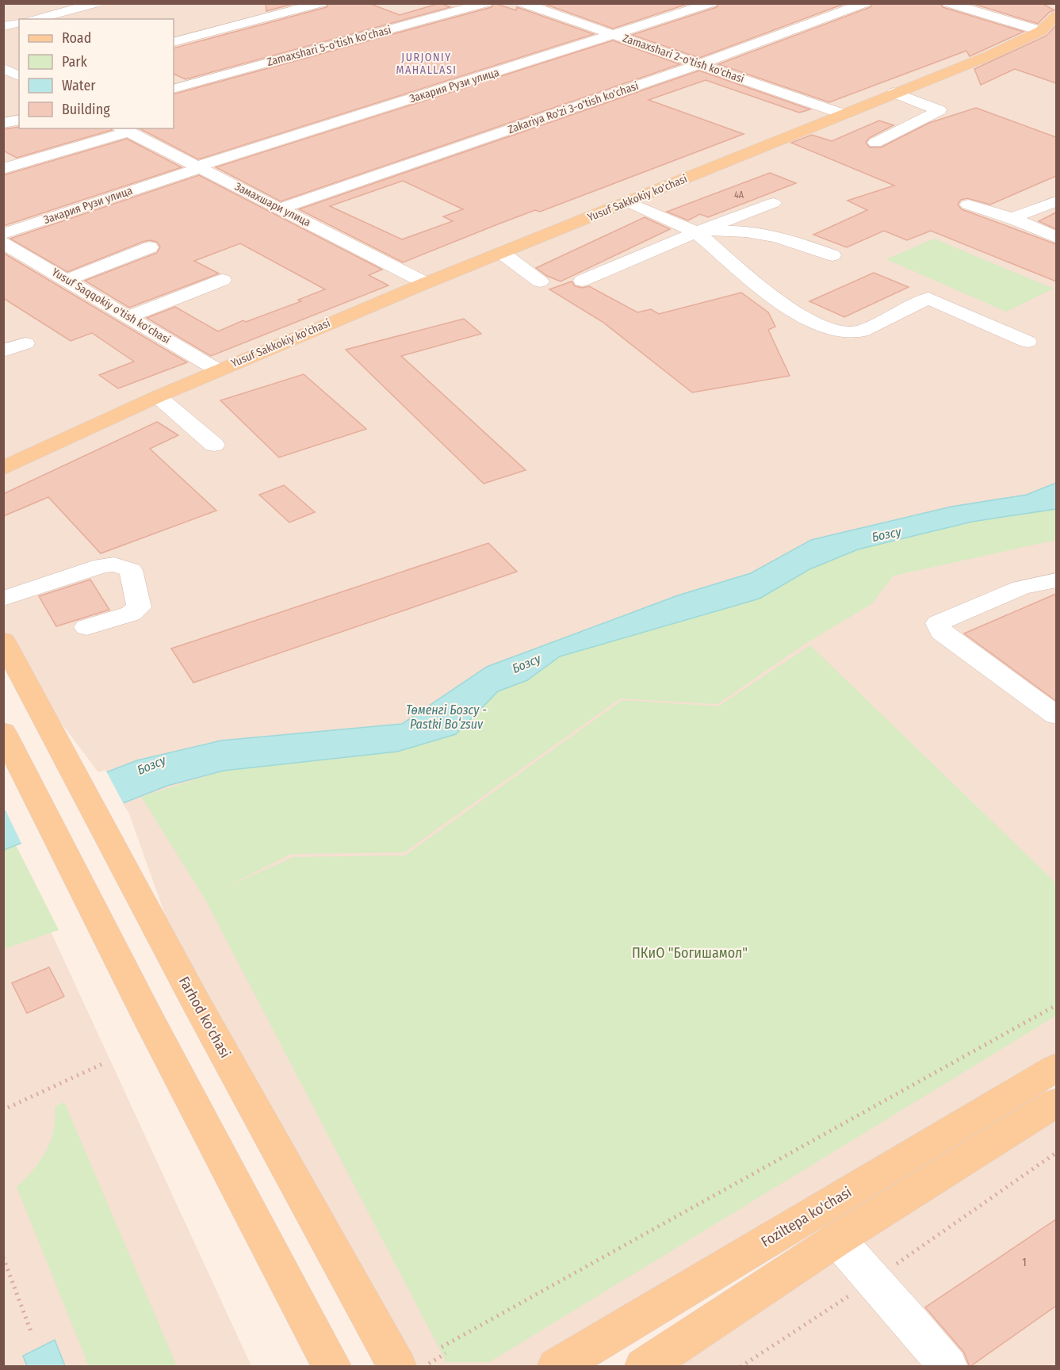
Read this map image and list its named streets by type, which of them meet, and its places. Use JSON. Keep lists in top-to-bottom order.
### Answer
{
  "streets": {
    "main road": ["Yusuf Sakkokiy ko'chasi", "Farhod ko'chasi", "Foziltepa ko'chasi"],
    "street": [
      "Zamaxshari 5-o'tish ko'chasi",
      "Zamaxshari 2-o'tish ko'chasi",
      "Закария Рузи улица",
      "Zakariya Ro'zi 3-o'tish ko'chasi",
      "Замахшари улица",
      "Yusuf Saqqokiy o'tish ko'chasi"
    ]
  },
  "crossings": [
    ["Zamaxshari 2-o'tish ko'chasi", "Закария Рузи улица"],
    ["Zamaxshari 2-o'tish ko'chasi", "Zakariya Ro'zi 3-o'tish ko'chasi"],
    ["Zamaxshari 2-o'tish ko'chasi", "Yusuf Sakkokiy ko'chasi"],
    ["Закария Рузи улица", "Замахшари улица"],
    ["Zakariya Ro'zi 3-o'tish ko'chasi", "Замахшари улица"],
    ["Yusuf Sakkokiy ko'chasi", "Замахшари улица"],
    ["Yusuf Sakkokiy ko'chasi", "Yusuf Saqqokiy o'tish ko'chasi"]
  ],
  "districts": ["JURJONIY MAHALLASI"],
  "water": ["Бозсу", "Төменгі Бозсу - Pastki Boʻzsuv"],
  "parks": ["ПКиО \"Богишамол\""],
  "house_numbers": ["4A", "1"],
  "legend": [
    "Road",
    "Park",
    "Water",
    "Building"
  ]
}
